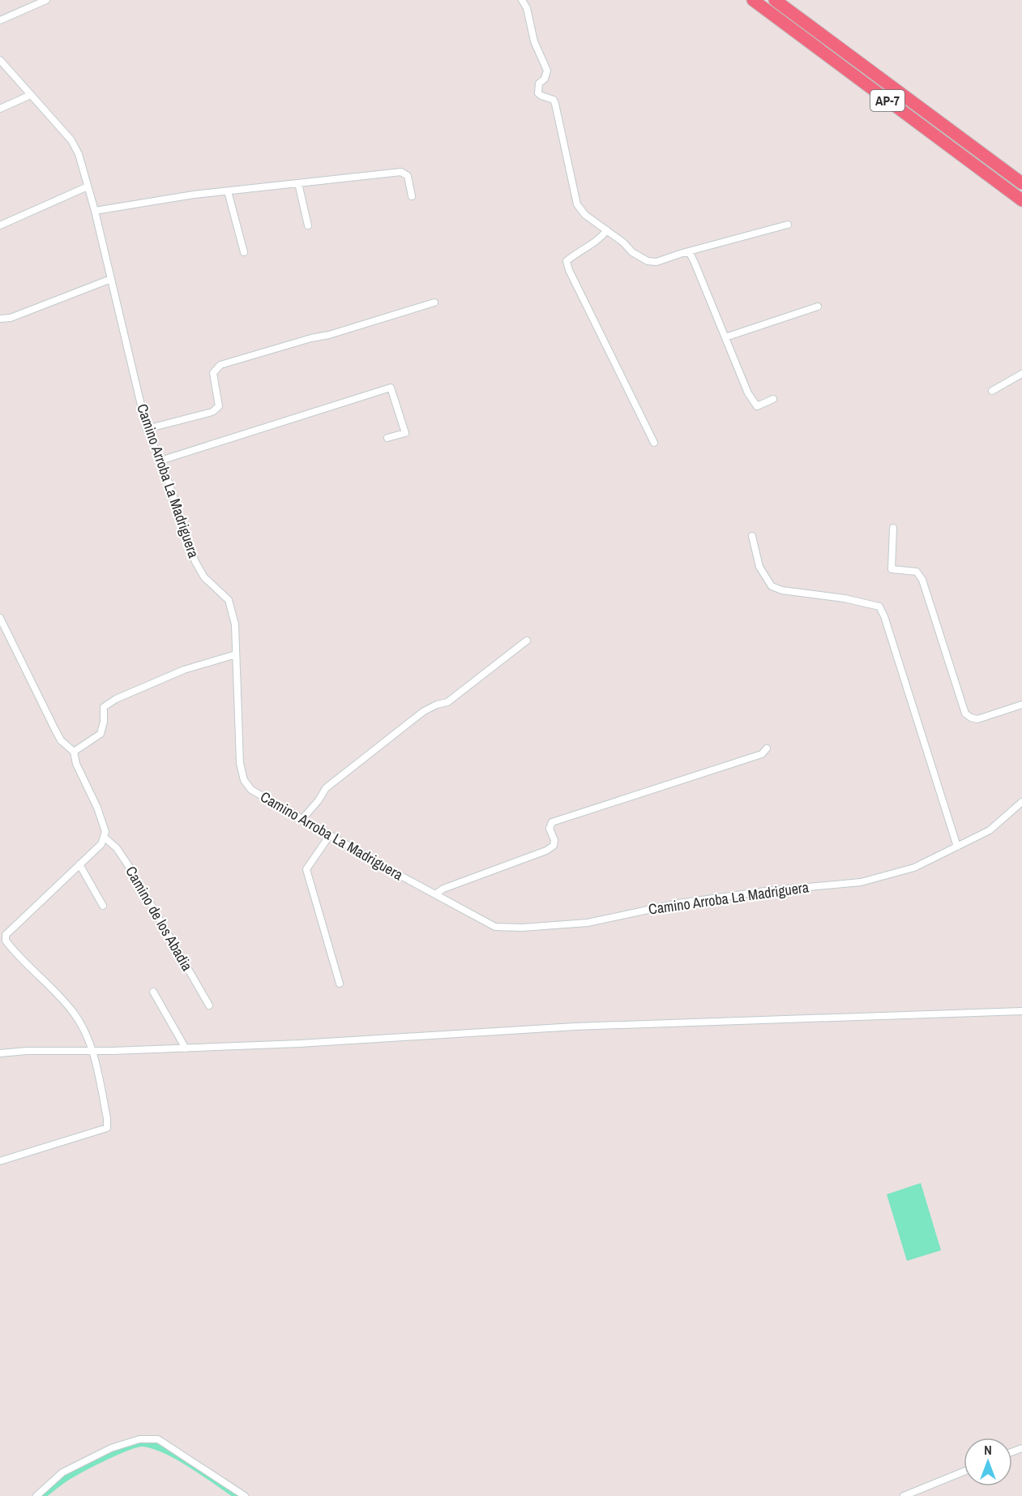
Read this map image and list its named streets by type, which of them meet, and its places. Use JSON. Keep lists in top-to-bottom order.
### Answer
{
  "streets": {
    "highway": ["AP-7"],
    "street": ["Camino Arroba La Madriguera", "Camino de los Abadia"]
  },
  "north": "top"
}
